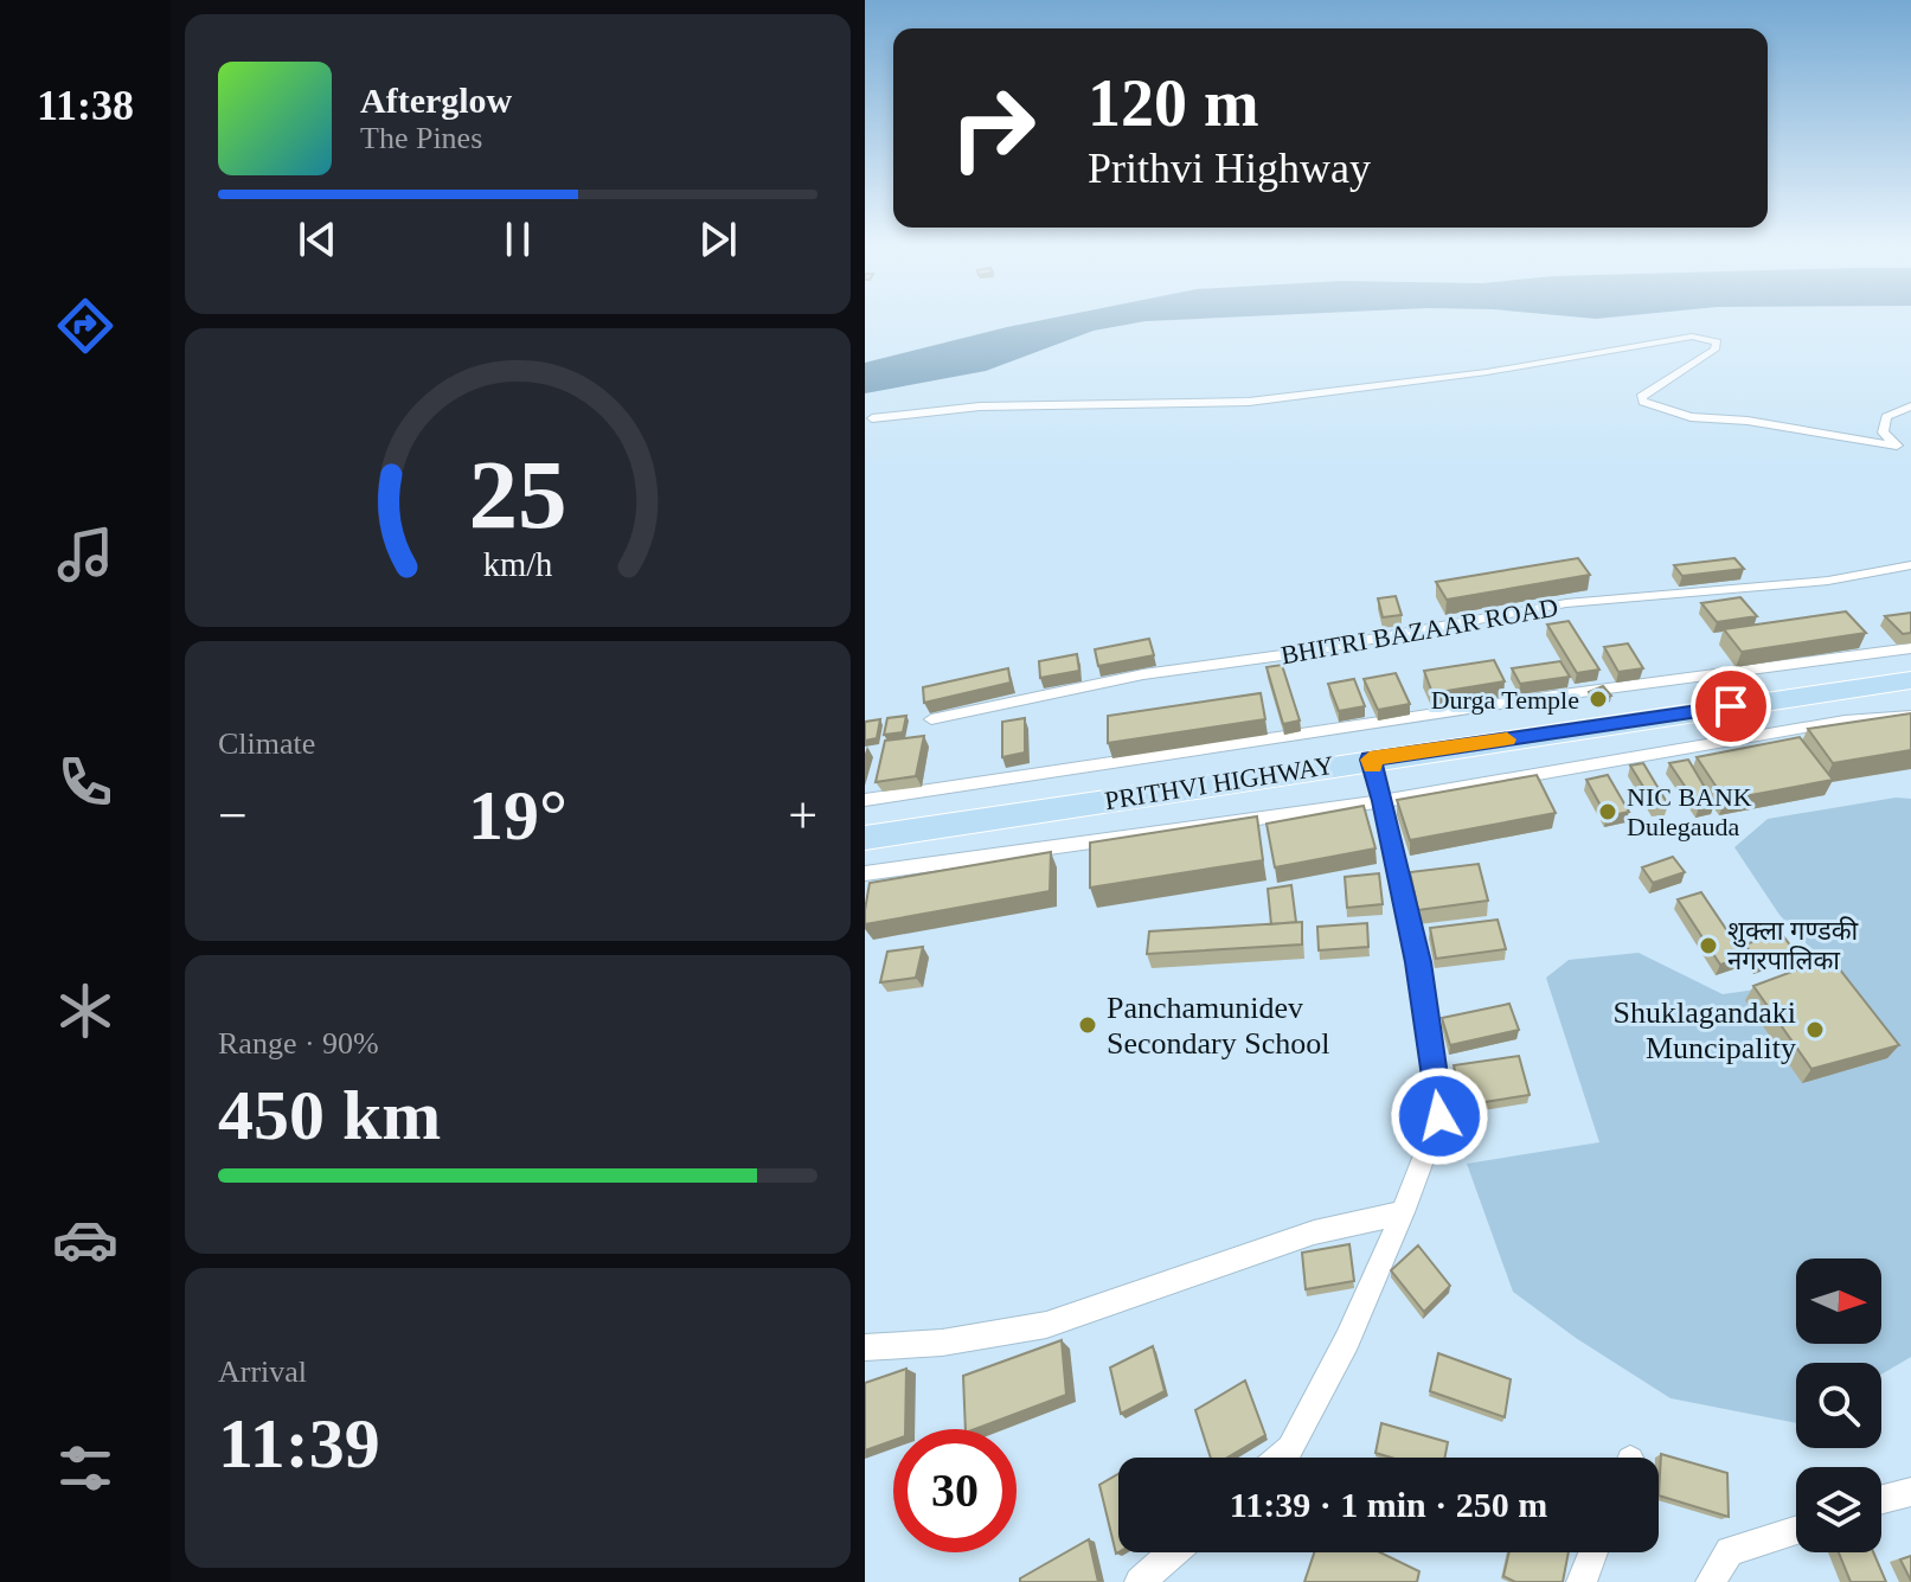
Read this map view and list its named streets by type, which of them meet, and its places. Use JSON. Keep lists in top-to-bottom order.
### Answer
{
  "streets": {
    "highway": ["PRITHVI HIGHWAY"],
    "street": ["BHITRI BAZAAR ROAD"]
  },
  "places": [
    "Durga Temple",
    "NIC BANK Dulegauda",
    "शुक्ला गण्डकी नगरपालिका",
    "Panchamunidev Secondary School",
    "Shuklagandaki Muncipality"
  ],
  "north": "right",
  "page": {
    "tabs": "11:38",
    "turn": ["120 m", "Prithvi Highway"],
    "song": ["Afterglow", "The Pines"],
    "tile": [
      "Climate",
      ["Range · 90%", "450 km"],
      ["Arrival", "11:39"]
    ],
    "heat": ["−", "19°", "+"],
    "limit": "30",
    "trip": "11:39 · 1 min · 250 m",
    "gauge": ["25", "km/h"]
  }
}
